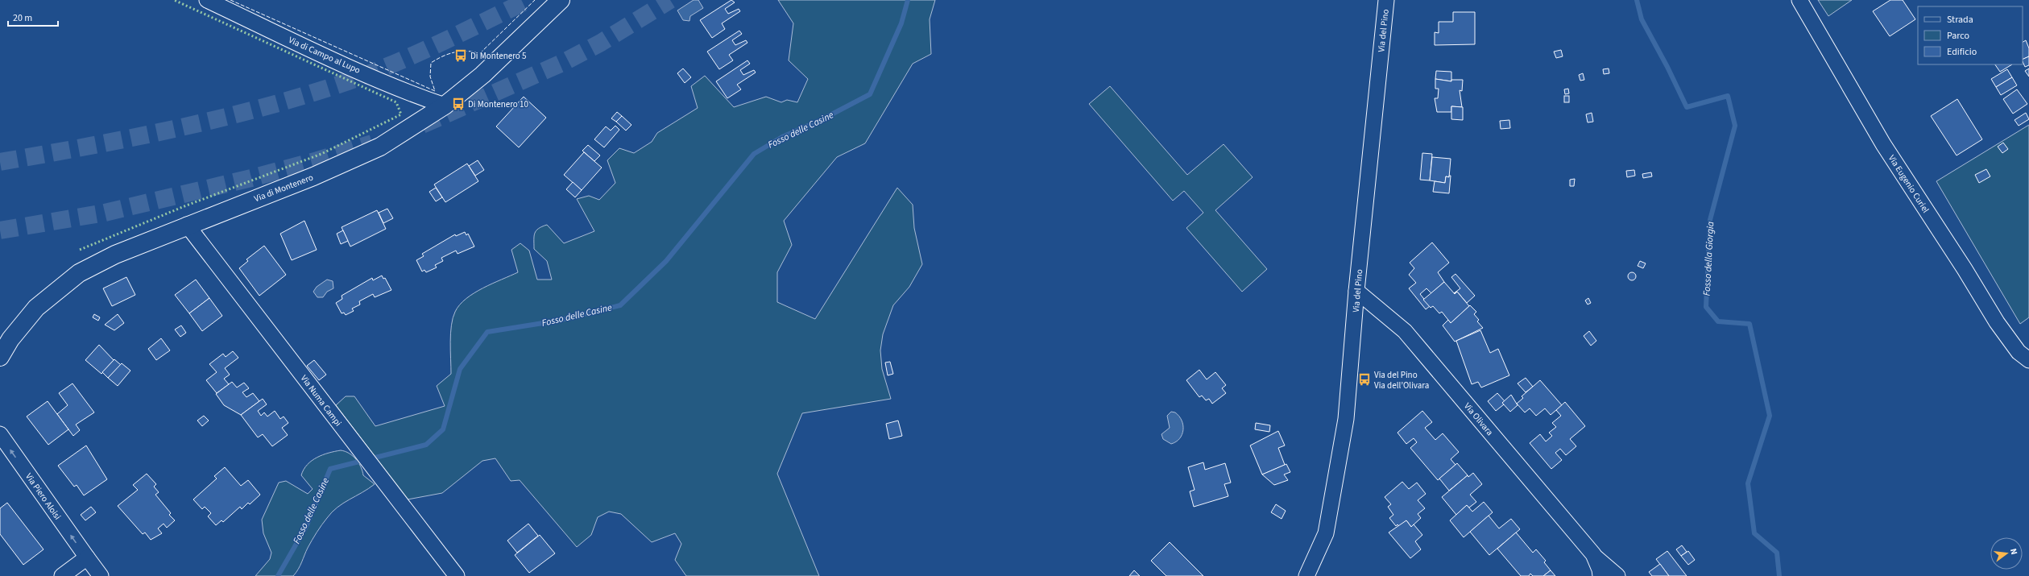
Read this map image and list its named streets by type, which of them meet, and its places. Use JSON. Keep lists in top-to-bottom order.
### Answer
{
  "streets": {
    "street": [
      "Via del Pino",
      "Via di Campo al Lupo",
      "Via Eugenio Curiel",
      "Via di Montenero",
      "Via Numa Campi",
      "Via Olivara",
      "Via Piero Aloisi"
    ]
  },
  "crossings": [
    ["Via del Pino", "Via Olivara"],
    ["Via di Campo al Lupo", "Via di Montenero"],
    ["Via di Montenero", "Via Numa Campi"]
  ],
  "one_way": ["Via Piero Aloisi"],
  "water": ["Fosso delle Casine", "Fosso della Giorgia"],
  "places": {
    "bus stop": ["Di Montenero 5", "Di Montenero 10", "Via del Pino Via dell’Olivara"]
  },
  "legend": ["Strada", "Parco", "Edificio"],
  "scale_bar": "20 m",
  "north": "right"
}
